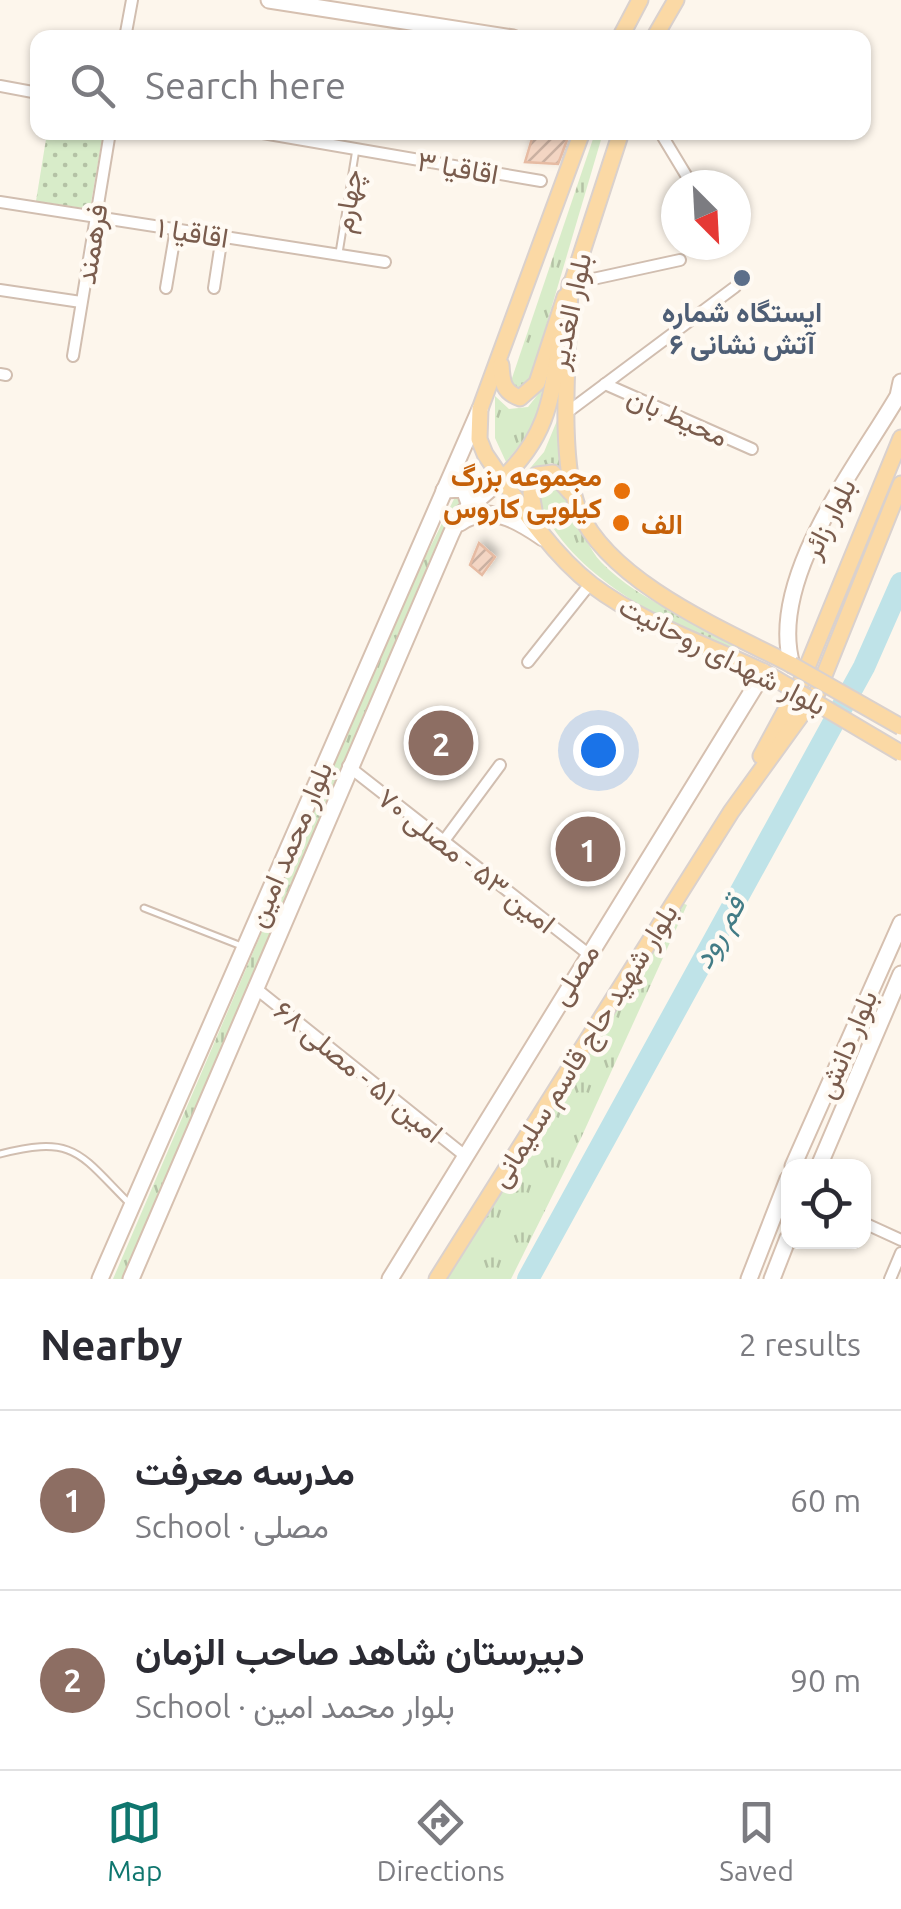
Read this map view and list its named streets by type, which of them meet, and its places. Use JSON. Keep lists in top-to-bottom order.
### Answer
{
  "streets": {
    "main road": [
      "بلوار الغدیر",
      "بلوار زائر",
      "بلوار شهدای روحانیت",
      "بلوار محمد امین",
      "مصلی",
      "بلوار دانش",
      "بلوار شهید حاج قاسم سلیمانی"
    ],
    "street": [
      "اقاقیا ۳",
      "اقاقیا ۱",
      "فرهمند",
      "محیط بان",
      "امین ۵۳ - مصلی ۷۰",
      "امین ۵۱ - مصلی ۶۸"
    ],
    "lane": ["چهارم"]
  },
  "crossings": [
    ["اقاقیا ۳", "چهارم"],
    ["چهارم", "اقاقیا ۱"],
    ["اقاقیا ۱", "فرهمند"],
    ["بلوار الغدیر", "بلوار شهدای روحانیت"],
    ["بلوار الغدیر", "بلوار محمد امین"],
    ["بلوار زائر", "بلوار شهدای روحانیت"],
    ["بلوار شهدای روحانیت", "بلوار محمد امین"],
    ["بلوار شهدای روحانیت", "مصلی"],
    ["بلوار محمد امین", "امین ۵۳ - مصلی ۷۰"],
    ["بلوار محمد امین", "امین ۵۱ - مصلی ۶۸"],
    ["امین ۵۳ - مصلی ۷۰", "مصلی"],
    ["مصلی", "امین ۵۱ - مصلی ۶۸"]
  ],
  "water": ["قم رود"],
  "places": ["ایستگاه شماره ۶ آتش نشانی", "مجموعه بزرگ کیلویی کاروس", "الف"],
  "north": "bottom right",
  "page": {
    "search": "Search here",
    "pins": ["2", "1"],
    "heading": ["Nearby", "2 results"],
    "list": [
      {
        "mark": "1",
        "name": "مدرسه معرفت",
        "note": "School · مصلی",
        "value": "60 m"
      },
      {
        "mark": "2",
        "name": "دبیرستان شاهد صاحب الزمان",
        "note": "School · بلوار محمد امین",
        "value": "90 m"
      }
    ],
    "nav": ["Map", "Directions", "Saved"]
  }
}
